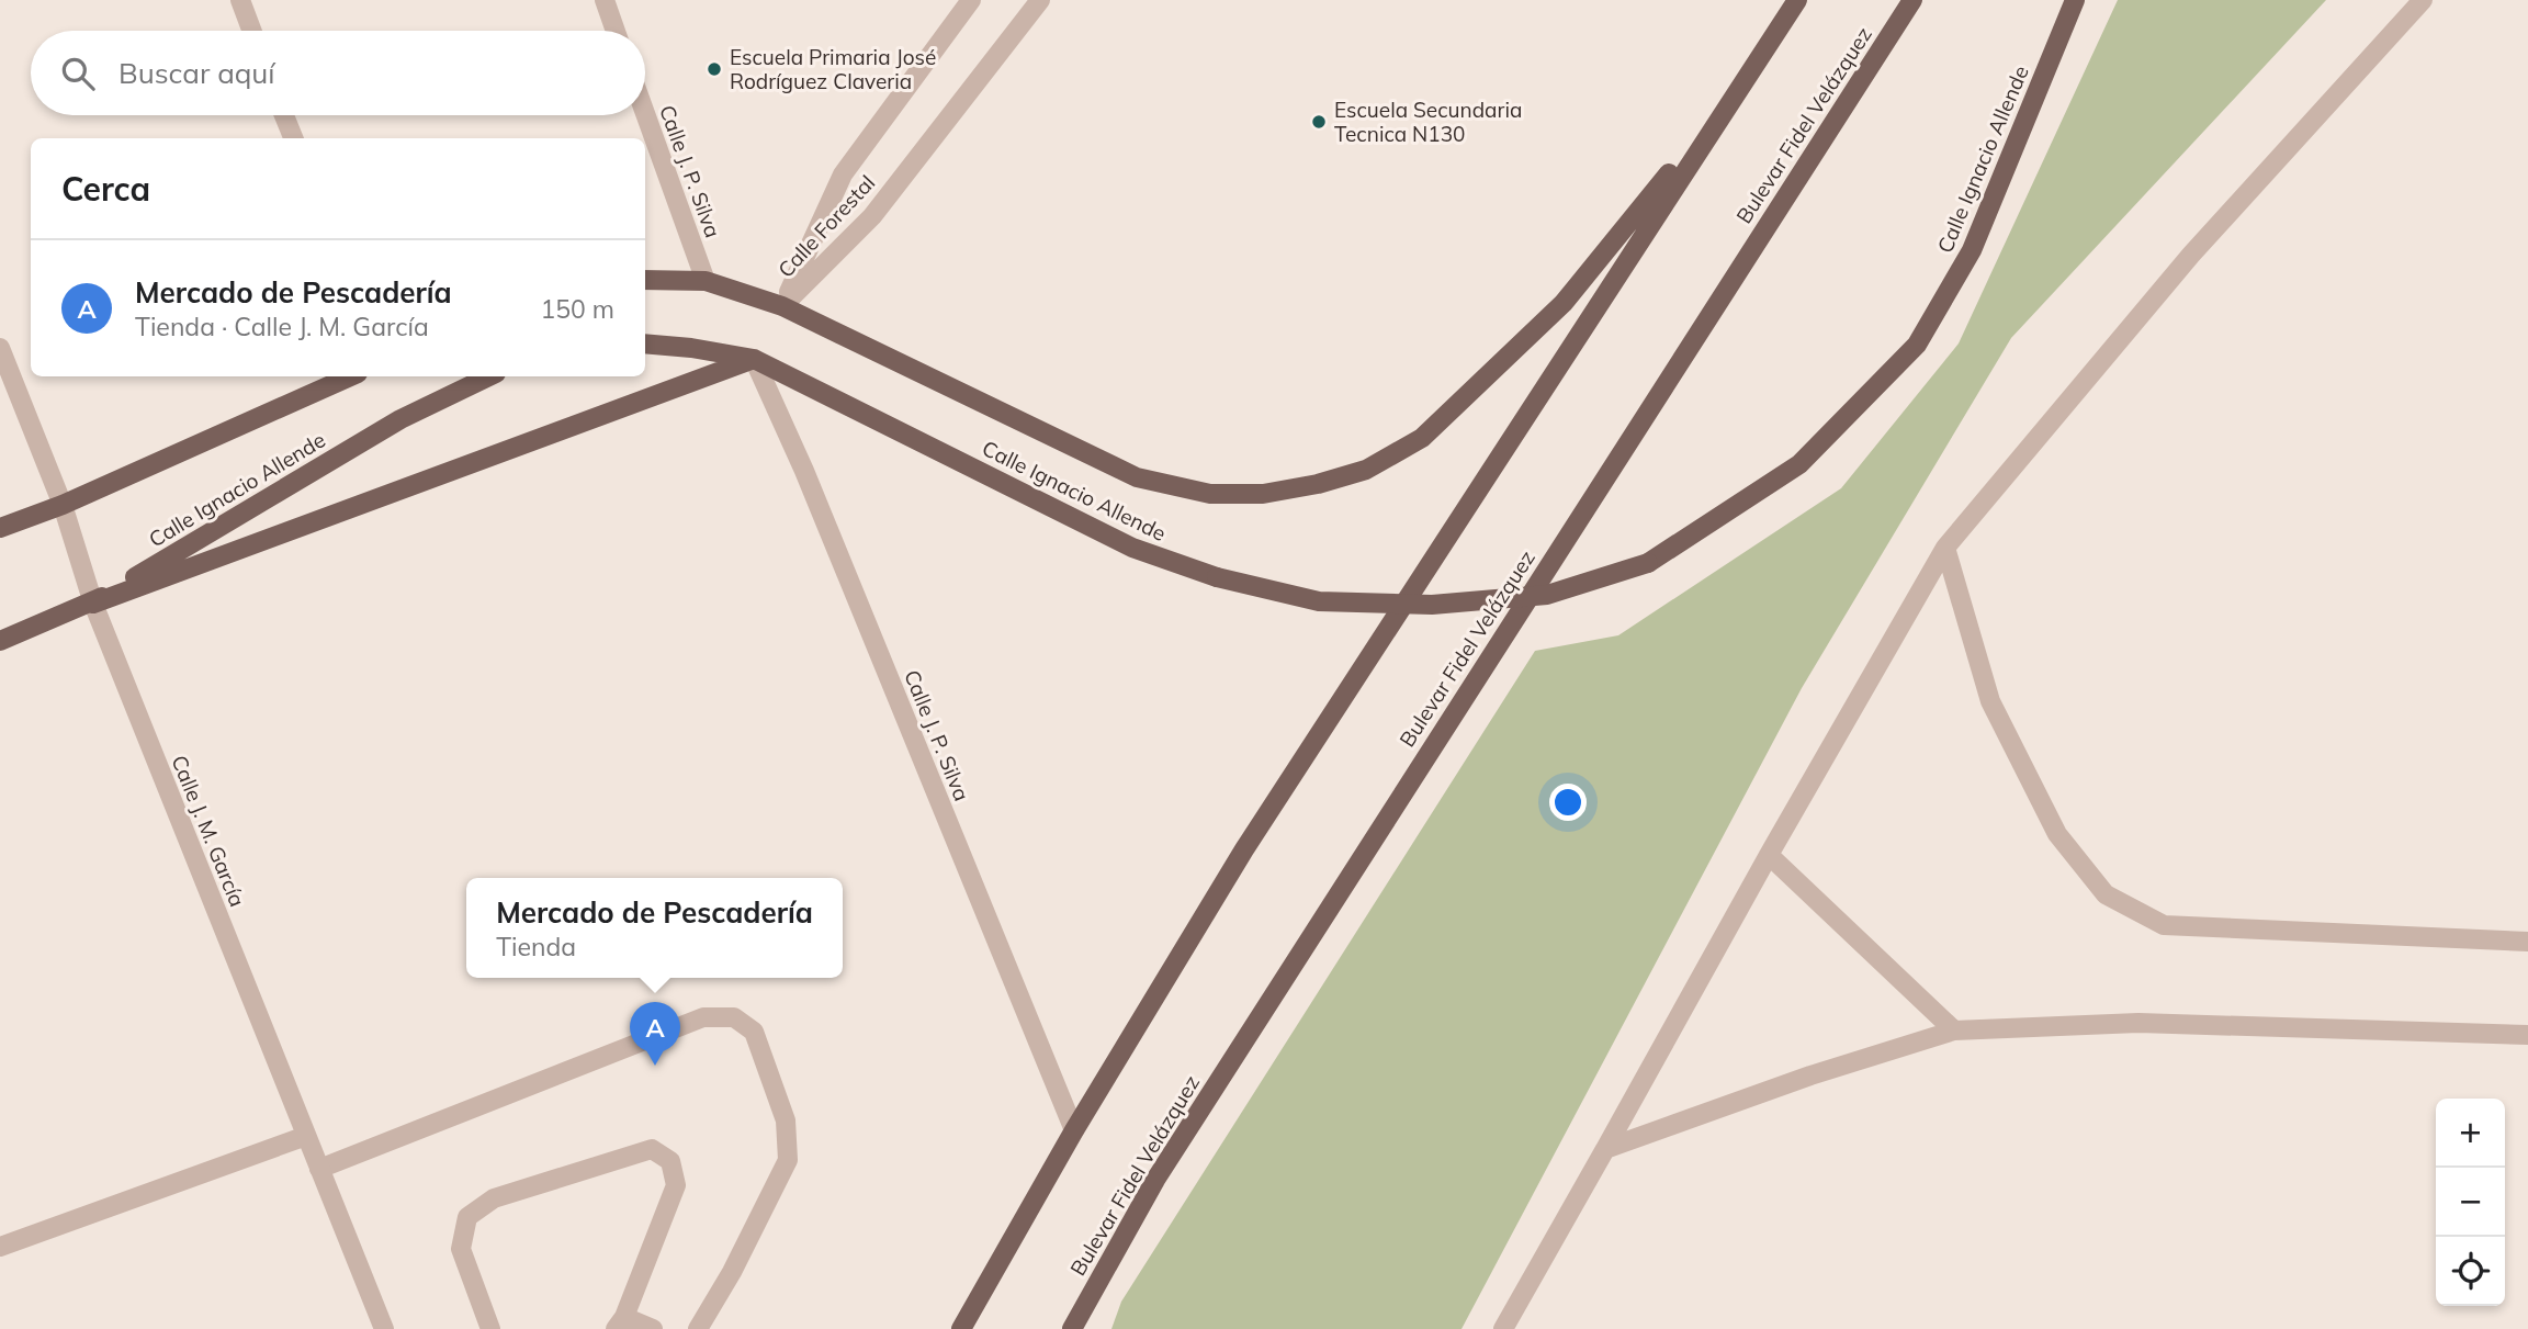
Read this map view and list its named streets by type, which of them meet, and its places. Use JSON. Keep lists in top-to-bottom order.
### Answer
{
  "streets": {
    "main road": ["Bulevar Fidel Velázquez", "Calle Ignacio Allende"],
    "street": ["Calle J. P. Silva", "Calle Forestal", "Calle J. M. García"]
  },
  "crossings": [
    ["Calle Ignacio Allende", "Calle J. P. Silva"],
    ["Calle Ignacio Allende", "Calle Forestal"],
    ["Calle Ignacio Allende", "Calle J. M. García"]
  ],
  "places": ["Escuela Primaria José Rodríguez Claveria", "Escuela Secundaria Tecnica N130"],
  "page": {
    "search": "Buscar aquí",
    "heading": "Cerca",
    "list": [
      {
        "mark": "A",
        "name": "Mercado de Pescadería",
        "note": "Tienda · Calle J. M. García",
        "value": "150 m"
      }
    ],
    "popup": ["Mercado de Pescadería", "Tienda"],
    "pins": "A",
    "map_buttons": ["+", "−"]
  }
}
